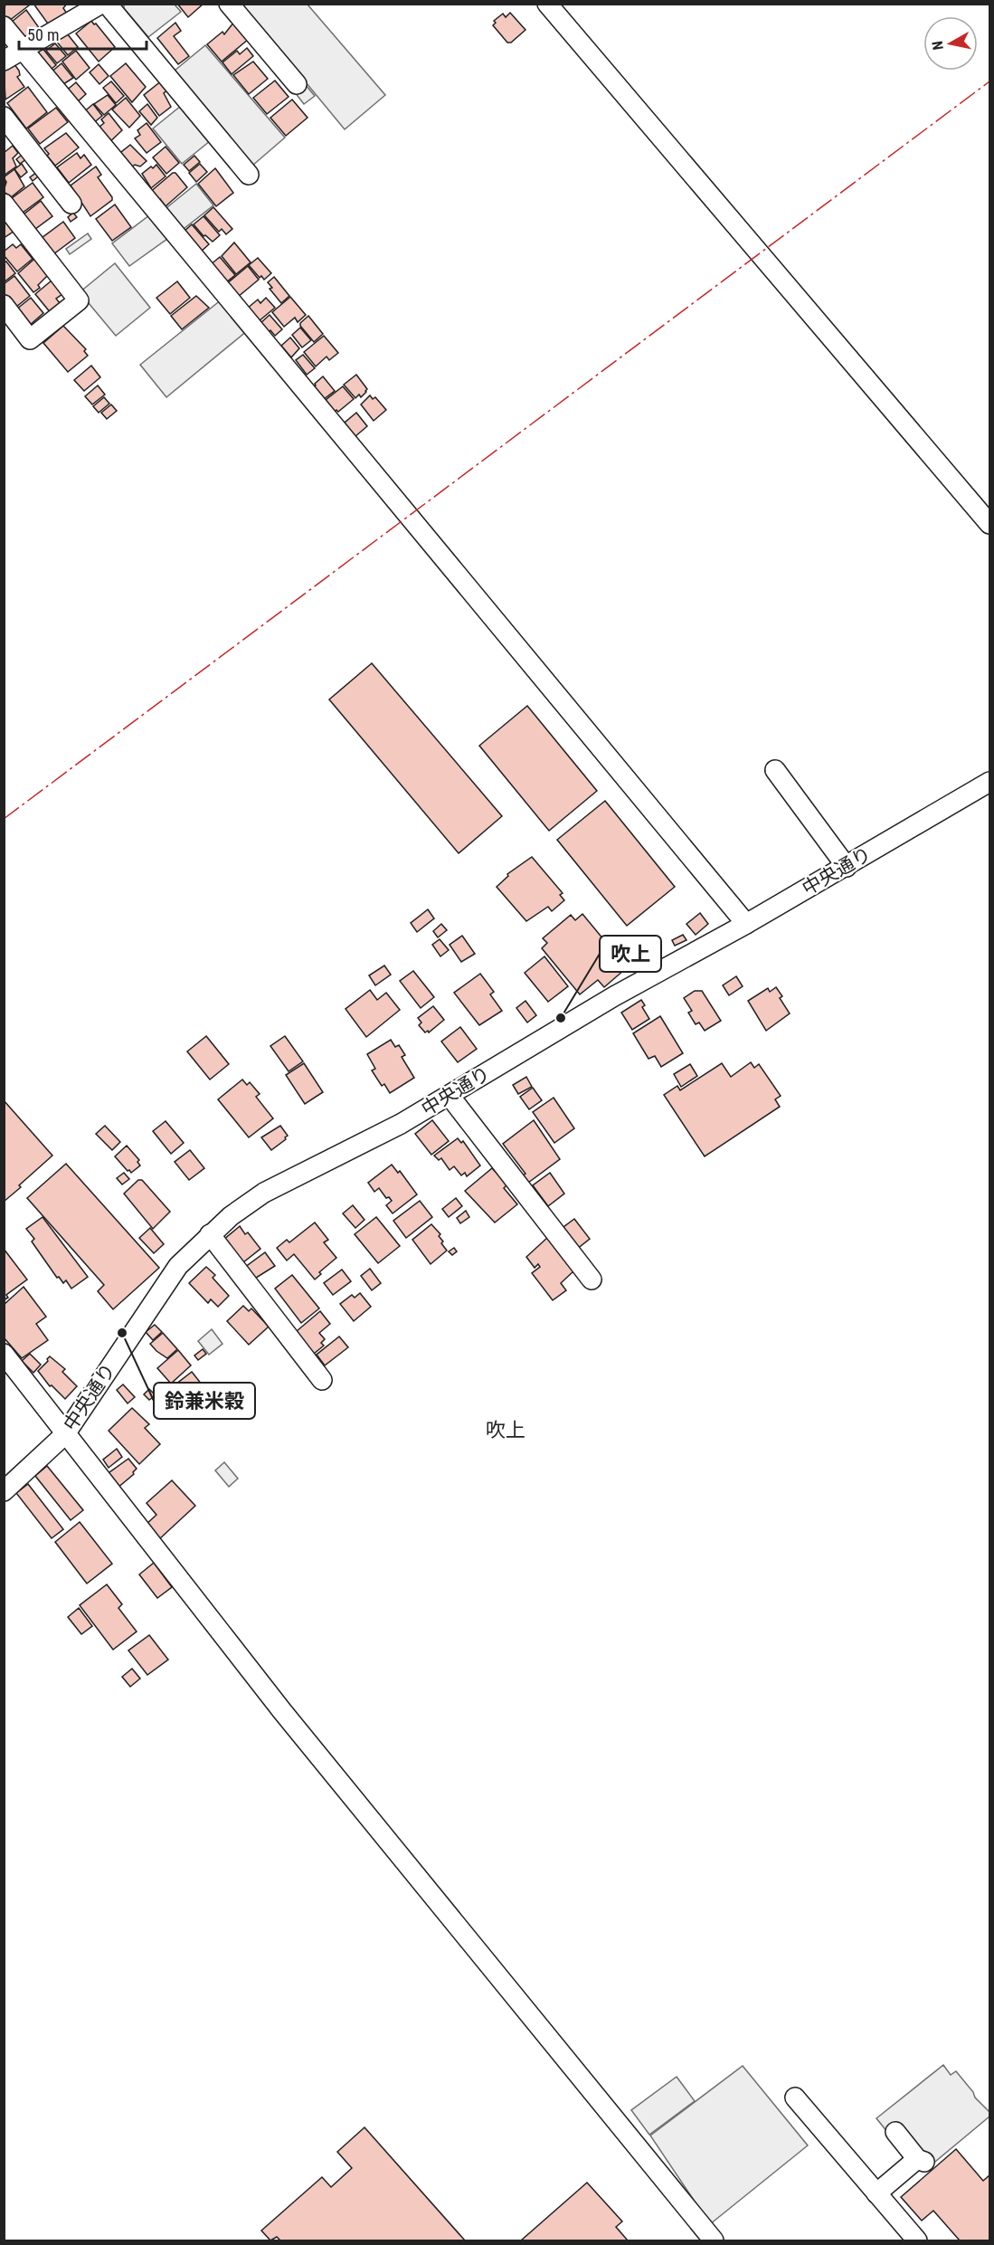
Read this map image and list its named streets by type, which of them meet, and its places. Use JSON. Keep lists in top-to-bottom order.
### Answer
{
  "streets": {
    "street": ["中央通り"]
  },
  "districts": ["吹上"],
  "places": ["吹上", "鈴兼米穀"],
  "scale_bar": "50 m",
  "north": "left"
}
